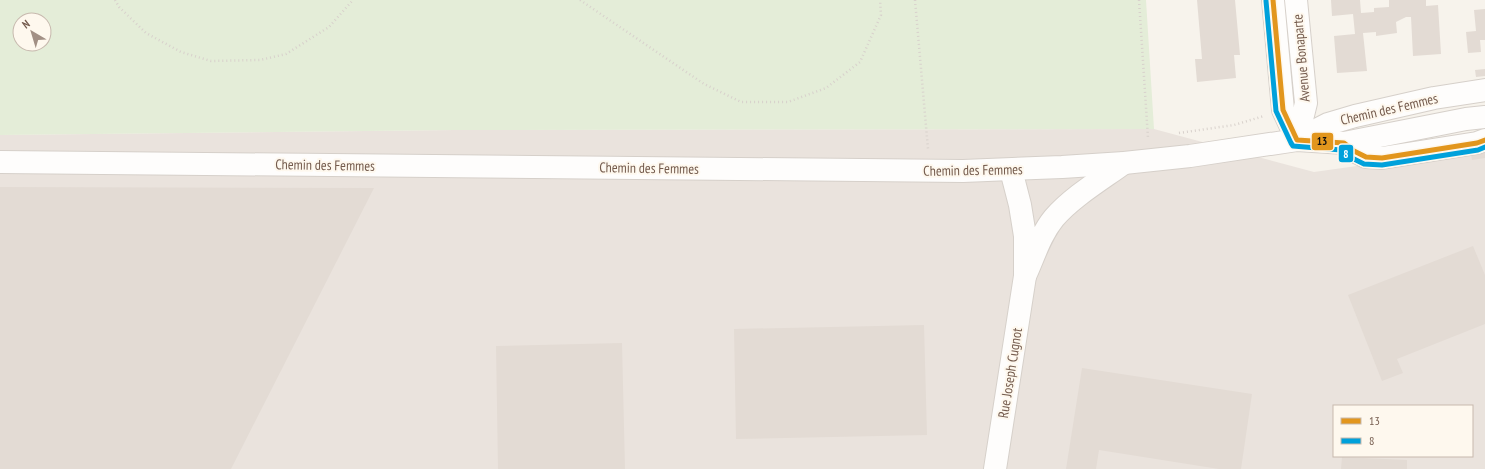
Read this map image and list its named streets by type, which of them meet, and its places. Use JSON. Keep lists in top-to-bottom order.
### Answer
{
  "streets": {
    "street": ["Avenue Bonaparte", "Chemin des Femmes", "Rue Joseph Cugnot"]
  },
  "crossings": [
    ["Avenue Bonaparte", "Chemin des Femmes"],
    ["Chemin des Femmes", "Rue Joseph Cugnot"]
  ],
  "lines": ["transit line 13", "transit line 8"],
  "legend": ["13", "8"],
  "north": "top left"
}
